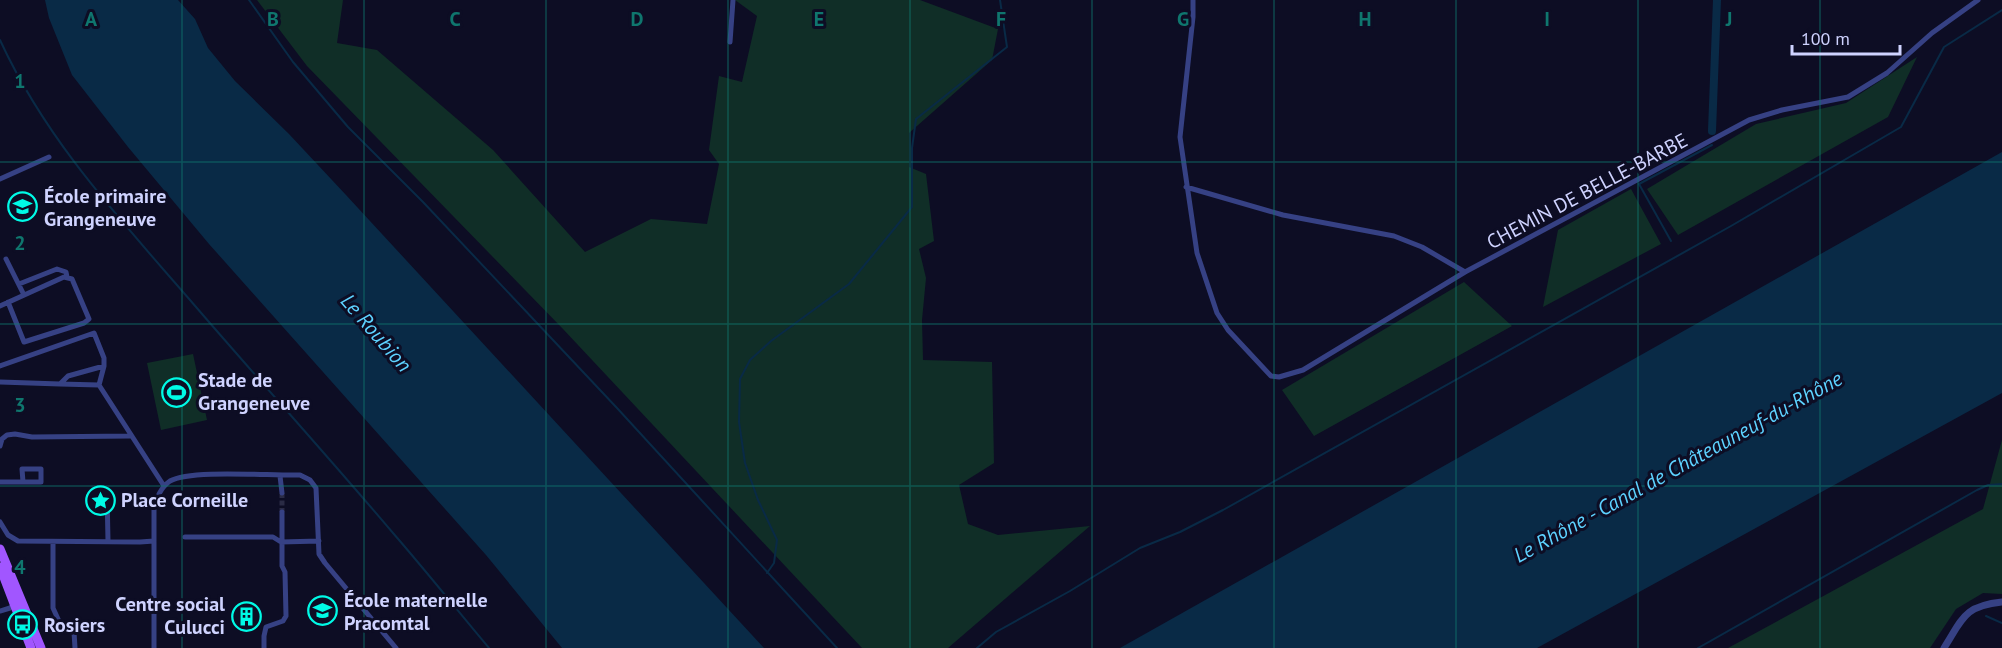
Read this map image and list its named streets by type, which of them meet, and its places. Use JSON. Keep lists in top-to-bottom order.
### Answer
{
  "streets": {
    "street": ["CHEMIN DE BELLE-BARBE"]
  },
  "water": ["Le Roubion", "Le Rhône - Canal de Châteauneuf-du-Rhône"],
  "places": {
    "school or university": ["École primaire Grangeneuve", "École maternelle Pracomtal"],
    "sports": ["Stade de Grangeneuve"],
    "place": ["Place Corneille"],
    "building": ["Centre social Culucci"],
    "bus stop": ["Rosiers"]
  },
  "scale_bar": "100 m",
  "grid": {
    "columns": [
      "A",
      "B",
      "C",
      "D",
      "E",
      "F",
      "G",
      "H",
      "I",
      "J"
    ],
    "rows": [
      "1",
      "2",
      "3",
      "4"
    ]
  }
}
